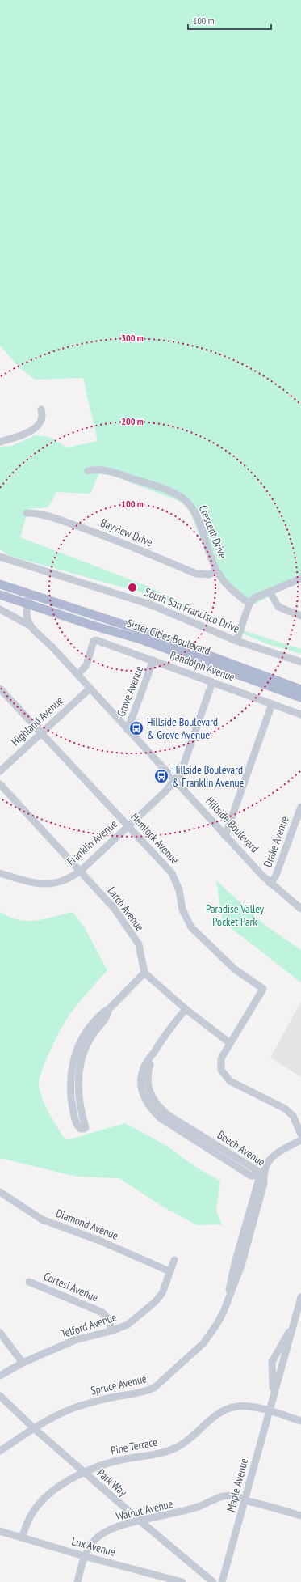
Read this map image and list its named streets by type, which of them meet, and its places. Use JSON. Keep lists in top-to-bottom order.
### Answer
{
  "streets": {
    "main road": ["Sister Cities Boulevard"],
    "street": [
      "Crescent Drive",
      "Bayview Drive",
      "South San Francisco Drive",
      "Randolph Avenue",
      "Grove Avenue",
      "Highland Avenue",
      "Hillside Boulevard",
      "Hemlock Avenue",
      "Drake Avenue",
      "Franklin Avenue",
      "Larch Avenue",
      "Beech Avenue",
      "Diamond Avenue",
      "Cortesi Avenue",
      "Telford Avenue",
      "Spruce Avenue",
      "Pine Terrace",
      "Park Way",
      "Maple Avenue",
      "Walnut Avenue",
      "Lux Avenue"
    ]
  },
  "crossings": [
    ["Crescent Drive", "Bayview Drive"],
    ["Sister Cities Boulevard", "Hillside Boulevard"],
    ["Randolph Avenue", "Grove Avenue"],
    ["Randolph Avenue", "Hillside Boulevard"],
    ["Randolph Avenue", "Franklin Avenue"],
    ["Grove Avenue", "Hillside Boulevard"],
    ["Highland Avenue", "Hillside Boulevard"],
    ["Highland Avenue", "Hemlock Avenue"],
    ["Hillside Boulevard", "Drake Avenue"],
    ["Hillside Boulevard", "Franklin Avenue"],
    ["Hemlock Avenue", "Franklin Avenue"],
    ["Franklin Avenue", "Larch Avenue"],
    ["Beech Avenue", "Spruce Avenue"],
    ["Diamond Avenue", "Telford Avenue"],
    ["Cortesi Avenue", "Telford Avenue"],
    ["Spruce Avenue", "Park Way"],
    ["Pine Terrace", "Park Way"],
    ["Pine Terrace", "Maple Avenue"],
    ["Pine Terrace", "Lux Avenue"],
    ["Park Way", "Walnut Avenue"],
    ["Maple Avenue", "Walnut Avenue"],
    ["Walnut Avenue", "Lux Avenue"]
  ],
  "parks": ["Paradise Valley Pocket Park"],
  "places": {
    "bus stop": ["Hillside Boulevard & Grove Avenue", "Hillside Boulevard & Franklin Avenue"]
  },
  "scale_bar": "100 m",
  "rings": ["300 m", "200 m", "100 m"]
}
